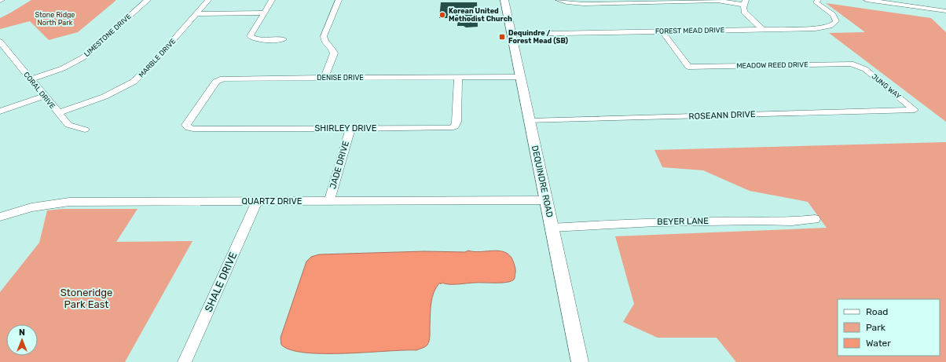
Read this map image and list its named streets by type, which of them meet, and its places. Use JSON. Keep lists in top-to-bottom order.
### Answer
{
  "streets": {
    "main road": ["DEQUINDRE ROAD"],
    "street": [
      "FOREST MEAD DRIVE",
      "LIMESTONE DRIVE",
      "MARBLE DRIVE",
      "MEADOW REED DRIVE",
      "DENISE DRIVE",
      "JUNG WAY",
      "CORAL DRIVE",
      "ROSEANN DRIVE",
      "SHIRLEY DRIVE",
      "JADE DRIVE",
      "QUARTZ DRIVE",
      "BEYER LANE",
      "SHALE DRIVE"
    ]
  },
  "crossings": [
    ["FOREST MEAD DRIVE", "MEADOW REED DRIVE"],
    ["FOREST MEAD DRIVE", "DEQUINDRE ROAD"],
    ["LIMESTONE DRIVE", "CORAL DRIVE"],
    ["MARBLE DRIVE", "CORAL DRIVE"],
    ["MEADOW REED DRIVE", "JUNG WAY"],
    ["DENISE DRIVE", "SHIRLEY DRIVE"],
    ["DENISE DRIVE", "DEQUINDRE ROAD"],
    ["JUNG WAY", "ROSEANN DRIVE"],
    ["ROSEANN DRIVE", "DEQUINDRE ROAD"],
    ["SHIRLEY DRIVE", "JADE DRIVE"],
    ["JADE DRIVE", "QUARTZ DRIVE"],
    ["DEQUINDRE ROAD", "QUARTZ DRIVE"],
    ["DEQUINDRE ROAD", "BEYER LANE"],
    ["QUARTZ DRIVE", "SHALE DRIVE"]
  ],
  "parks": ["Stone Ridge North Park", "Stoneridge Park East"],
  "places": {
    "other": ["Korean United Methodist Church"],
    "transit": ["Dequindre / Forest Mead (SB)"]
  },
  "legend": ["Road", "Park", "Water"],
  "north": "top"
}
